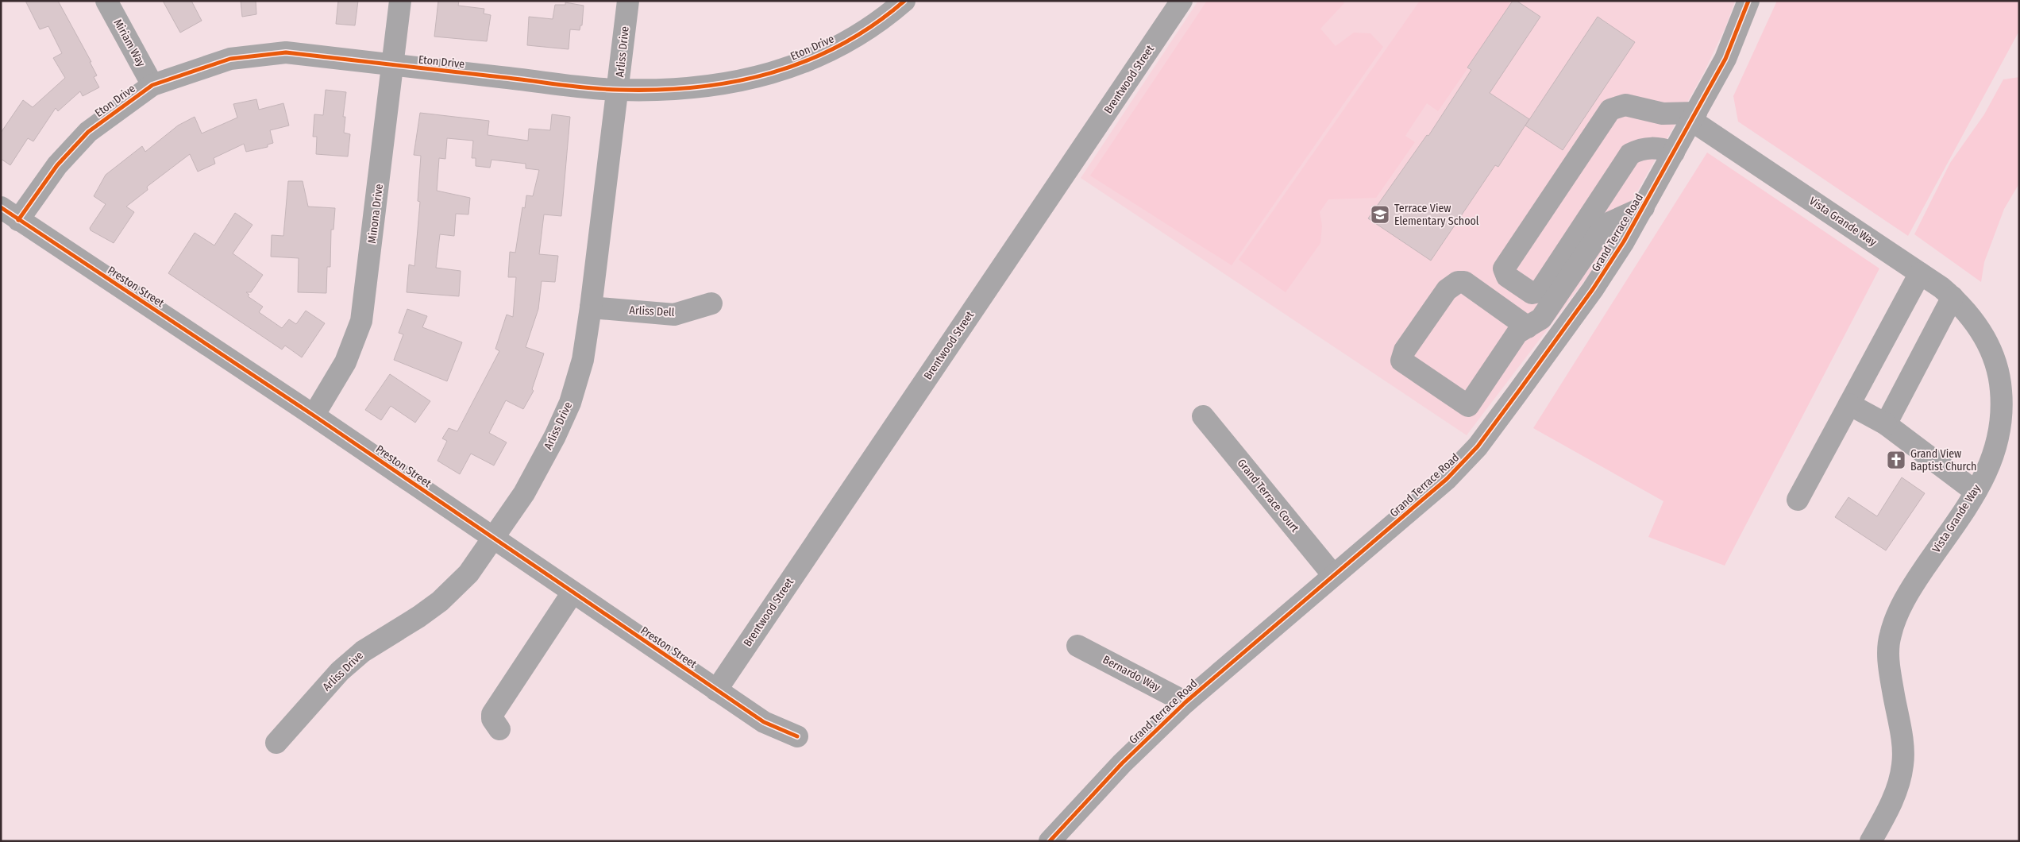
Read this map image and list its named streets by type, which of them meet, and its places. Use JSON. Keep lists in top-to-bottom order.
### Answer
{
  "streets": {
    "street": [
      "Miriam Way",
      "Eton Drive",
      "Arliss Drive",
      "Brentwood Street",
      "Minona Drive",
      "Vista Grande Way",
      "Grand Terrace Road",
      "Preston Street",
      "Arliss Dell",
      "Grand Terrace Court",
      "Bernardo Way"
    ]
  },
  "crossings": [
    ["Miriam Way", "Eton Drive"],
    ["Eton Drive", "Arliss Drive"],
    ["Eton Drive", "Minona Drive"],
    ["Eton Drive", "Preston Street"],
    ["Arliss Drive", "Preston Street"],
    ["Arliss Drive", "Arliss Dell"],
    ["Brentwood Street", "Preston Street"],
    ["Minona Drive", "Preston Street"],
    ["Vista Grande Way", "Grand Terrace Road"],
    ["Grand Terrace Road", "Grand Terrace Court"],
    ["Grand Terrace Road", "Bernardo Way"]
  ],
  "places": {
    "school or university": ["Terrace View Elementary School"],
    "church": ["Grand View Baptist Church"]
  }
}
